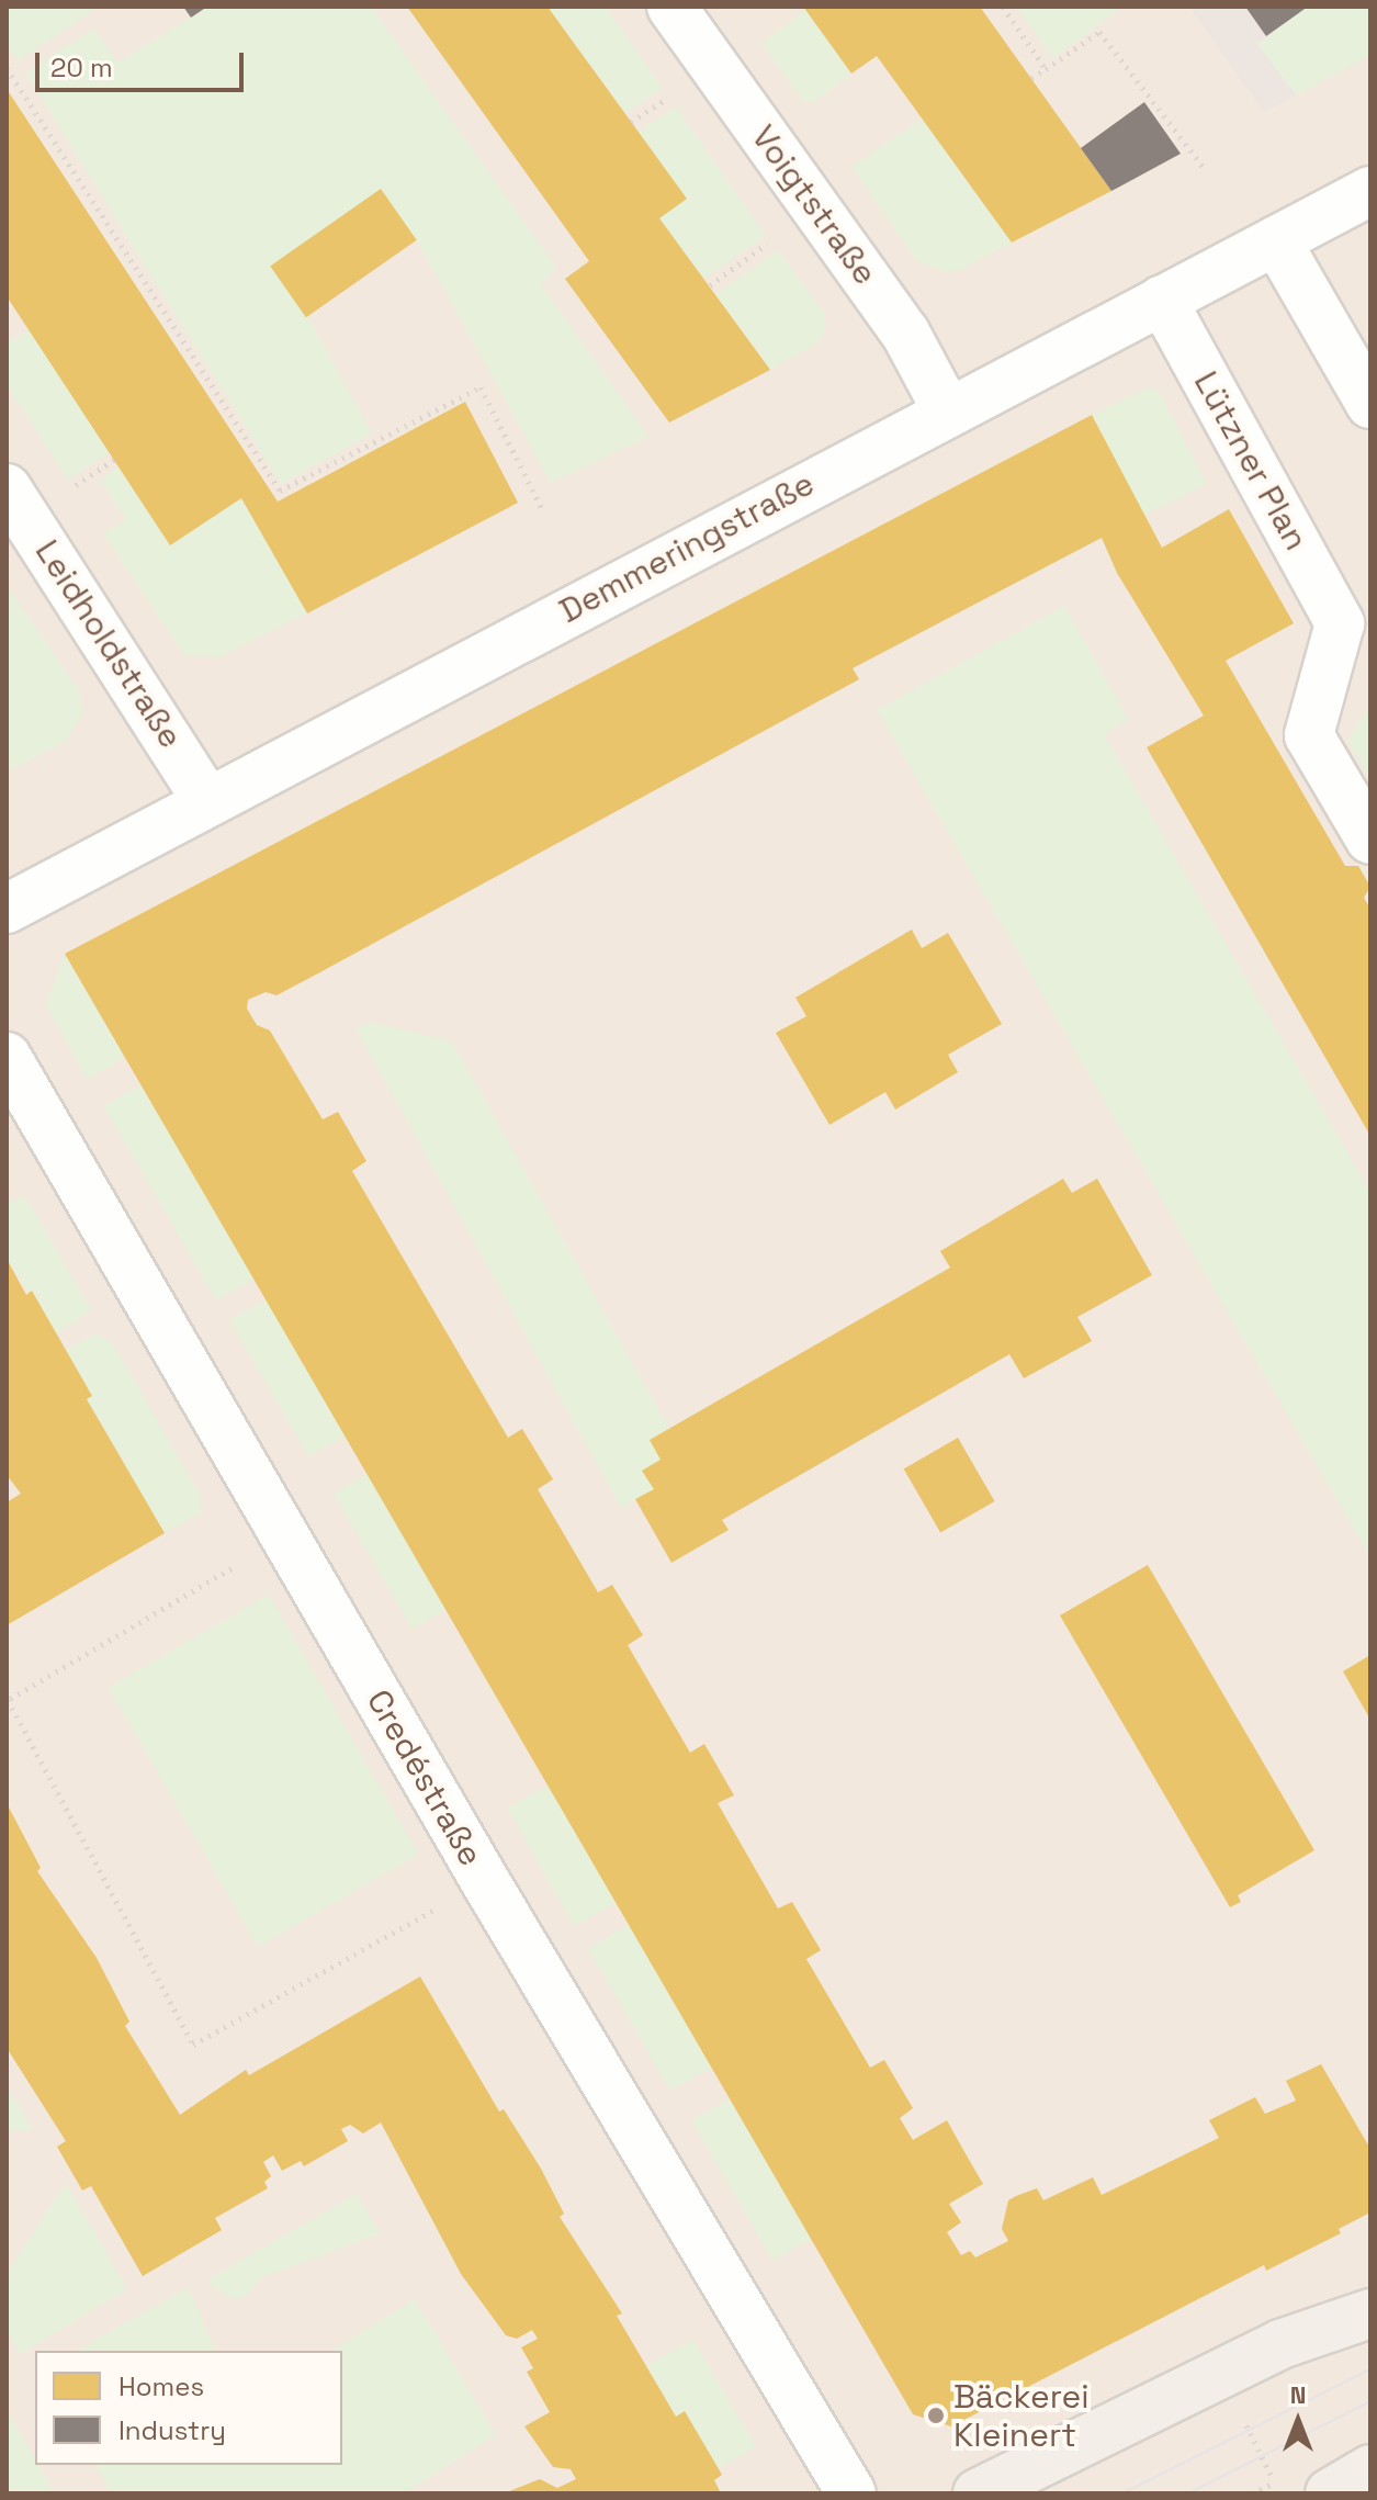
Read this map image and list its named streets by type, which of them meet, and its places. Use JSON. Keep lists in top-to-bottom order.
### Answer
{
  "streets": {
    "street": [
      "Voigtstraße",
      "Lützner Plan",
      "Demmeringstraße",
      "Leidholdstraße",
      "Credéstraße"
    ]
  },
  "crossings": [
    ["Voigtstraße", "Demmeringstraße"],
    ["Lützner Plan", "Demmeringstraße"],
    ["Demmeringstraße", "Leidholdstraße"]
  ],
  "places": ["Bäckerei Kleinert"],
  "legend": ["Homes", "Industry"],
  "scale_bar": "20 m",
  "north": "top"
}
